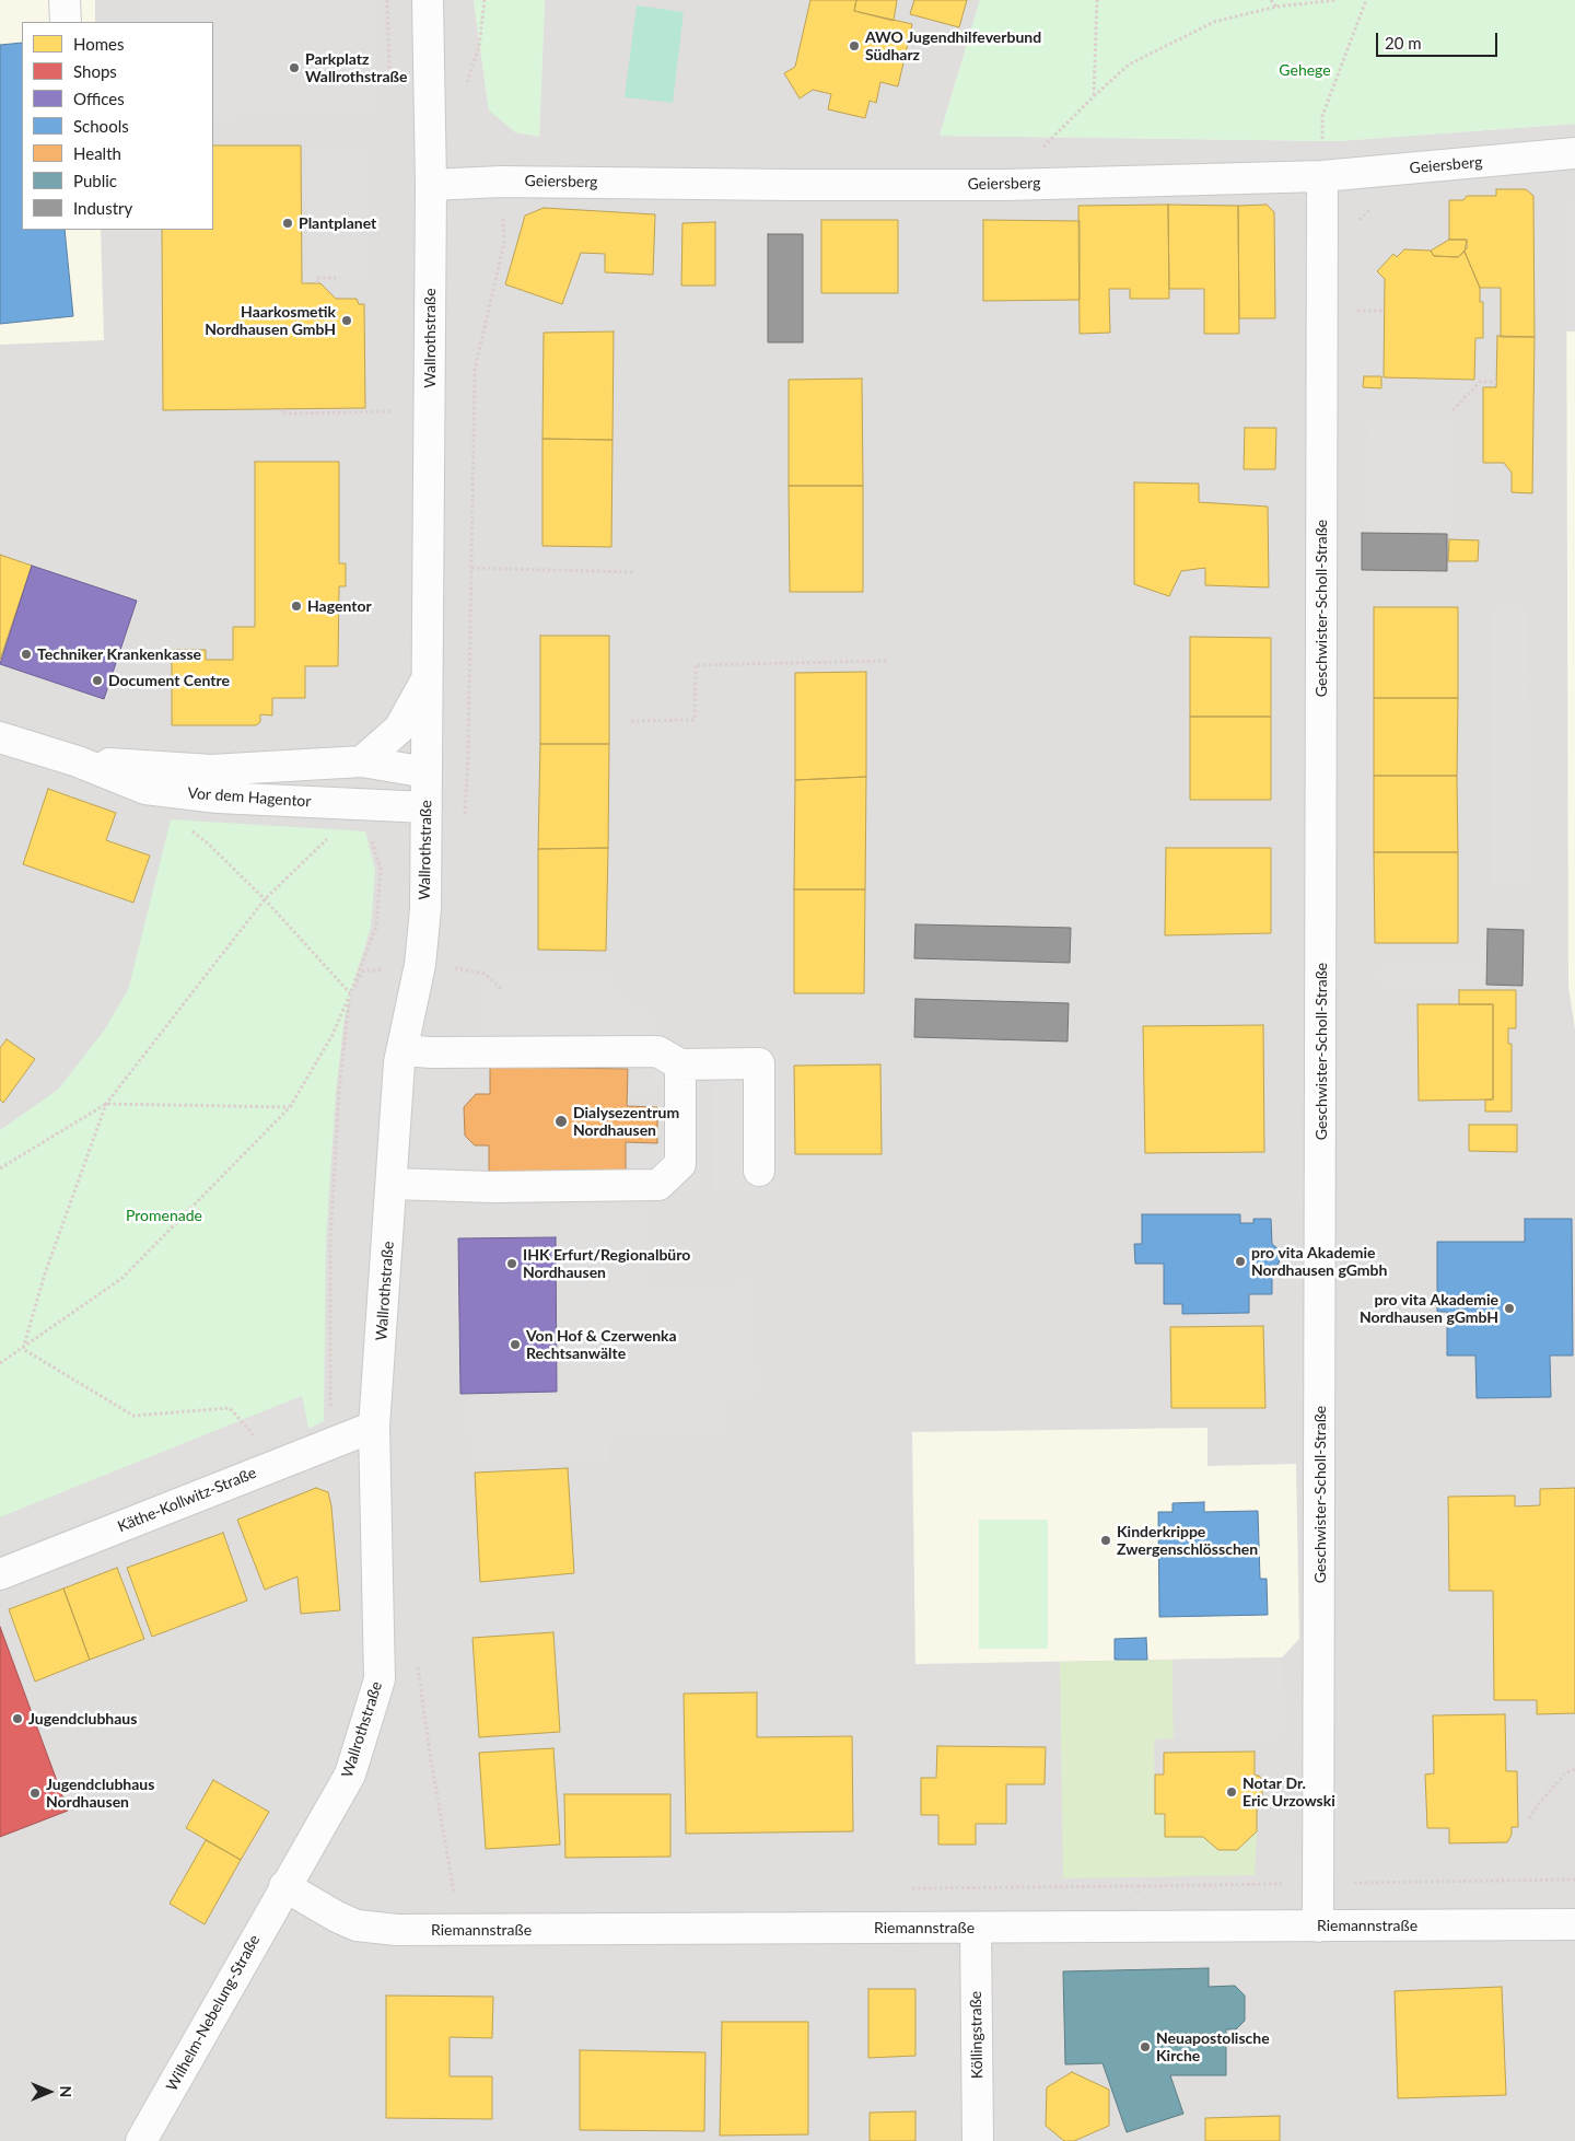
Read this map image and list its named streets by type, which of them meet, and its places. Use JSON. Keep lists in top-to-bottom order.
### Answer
{
  "streets": {
    "street": [
      "Geiersberg",
      "Wallrothstraße",
      "Geschwister-Scholl-Straße",
      "Vor dem Hagentor",
      "Käthe-Kollwitz-Straße",
      "Riemannstraße",
      "Wilhelm-Nebelung-Straße",
      "Köllingstraße"
    ]
  },
  "crossings": [
    ["Geiersberg", "Wallrothstraße"],
    ["Geiersberg", "Geschwister-Scholl-Straße"],
    ["Wallrothstraße", "Vor dem Hagentor"],
    ["Wallrothstraße", "Käthe-Kollwitz-Straße"],
    ["Wallrothstraße", "Riemannstraße"],
    ["Wallrothstraße", "Wilhelm-Nebelung-Straße"],
    ["Geschwister-Scholl-Straße", "Riemannstraße"],
    ["Riemannstraße", "Wilhelm-Nebelung-Straße"],
    ["Riemannstraße", "Köllingstraße"]
  ],
  "parks": ["Gehege", "Promenade"],
  "places": [
    "AWO Jugendhilfeverbund Südharz",
    "Parkplatz Wallrothstraße",
    "Plantplanet",
    "Haarkosmetik Nordhausen GmbH",
    "Hagentor",
    "Techniker Krankenkasse",
    "Document Centre",
    "Dialysezentrum Nordhausen",
    "pro vita Akademie Nordhausen gGmbh",
    "IHK Erfurt/Regionalbüro Nordhausen",
    "pro vita Akademie Nordhausen gGmbH",
    "Von Hof & Czerwenka Rechtsanwälte",
    "Kinderkrippe Zwergenschlösschen",
    "Jugendclubhaus",
    "Notar Dr. Eric Urzowski",
    "Jugendclubhaus Nordhausen",
    "Neuapostolische Kirche"
  ],
  "legend": [
    "Homes",
    "Shops",
    "Offices",
    "Schools",
    "Health",
    "Public",
    "Industry"
  ],
  "scale_bar": "20 m",
  "north": "right"
}
